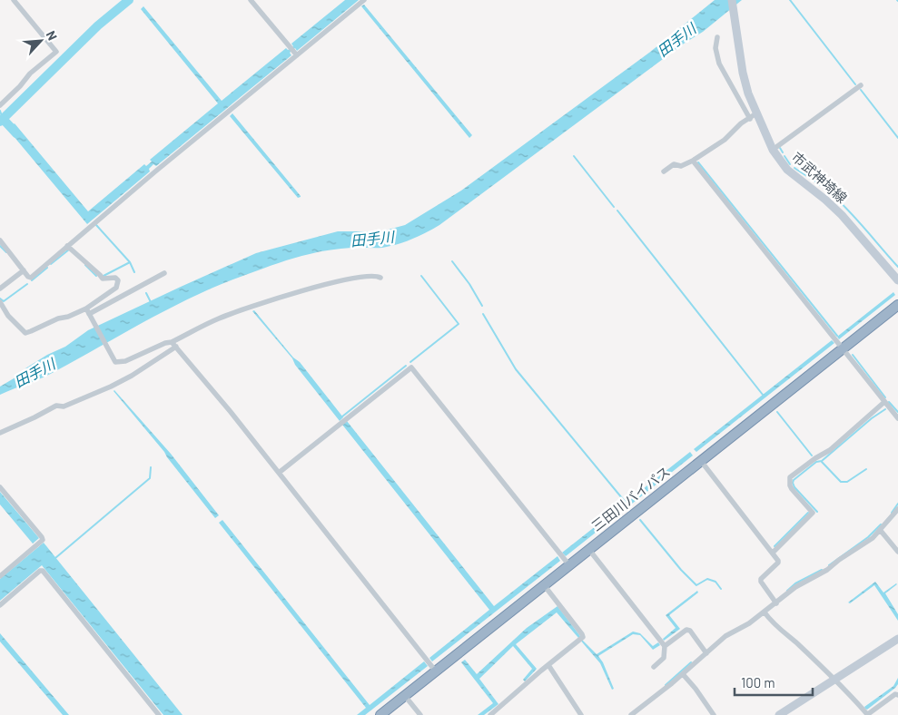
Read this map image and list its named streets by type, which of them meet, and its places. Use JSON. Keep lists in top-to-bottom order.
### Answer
{
  "streets": {
    "highway": ["三田川バイパス"],
    "main road": ["市武神埼線"]
  },
  "water": ["田手川"],
  "scale_bar": "100 m",
  "north": "top right"
}
